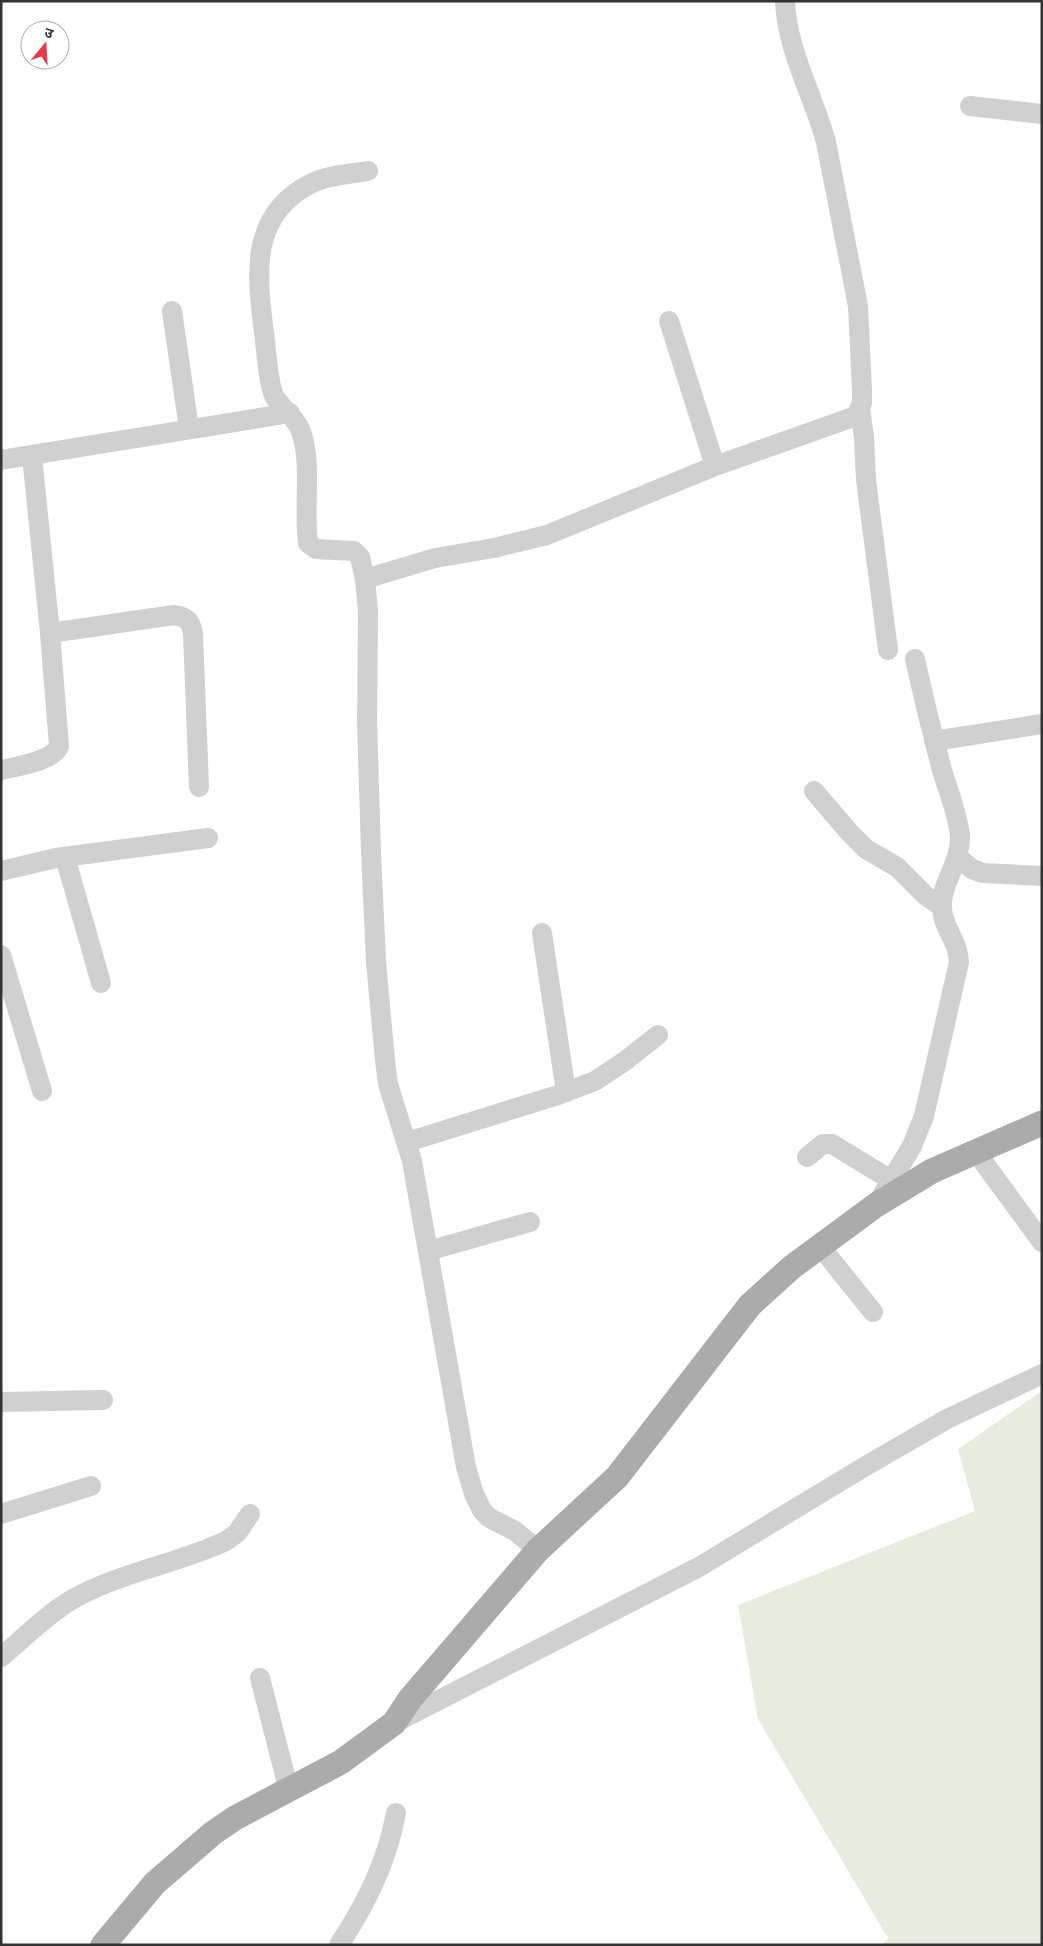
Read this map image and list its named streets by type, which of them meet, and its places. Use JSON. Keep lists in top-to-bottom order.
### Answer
{
  "north": "top"
}
